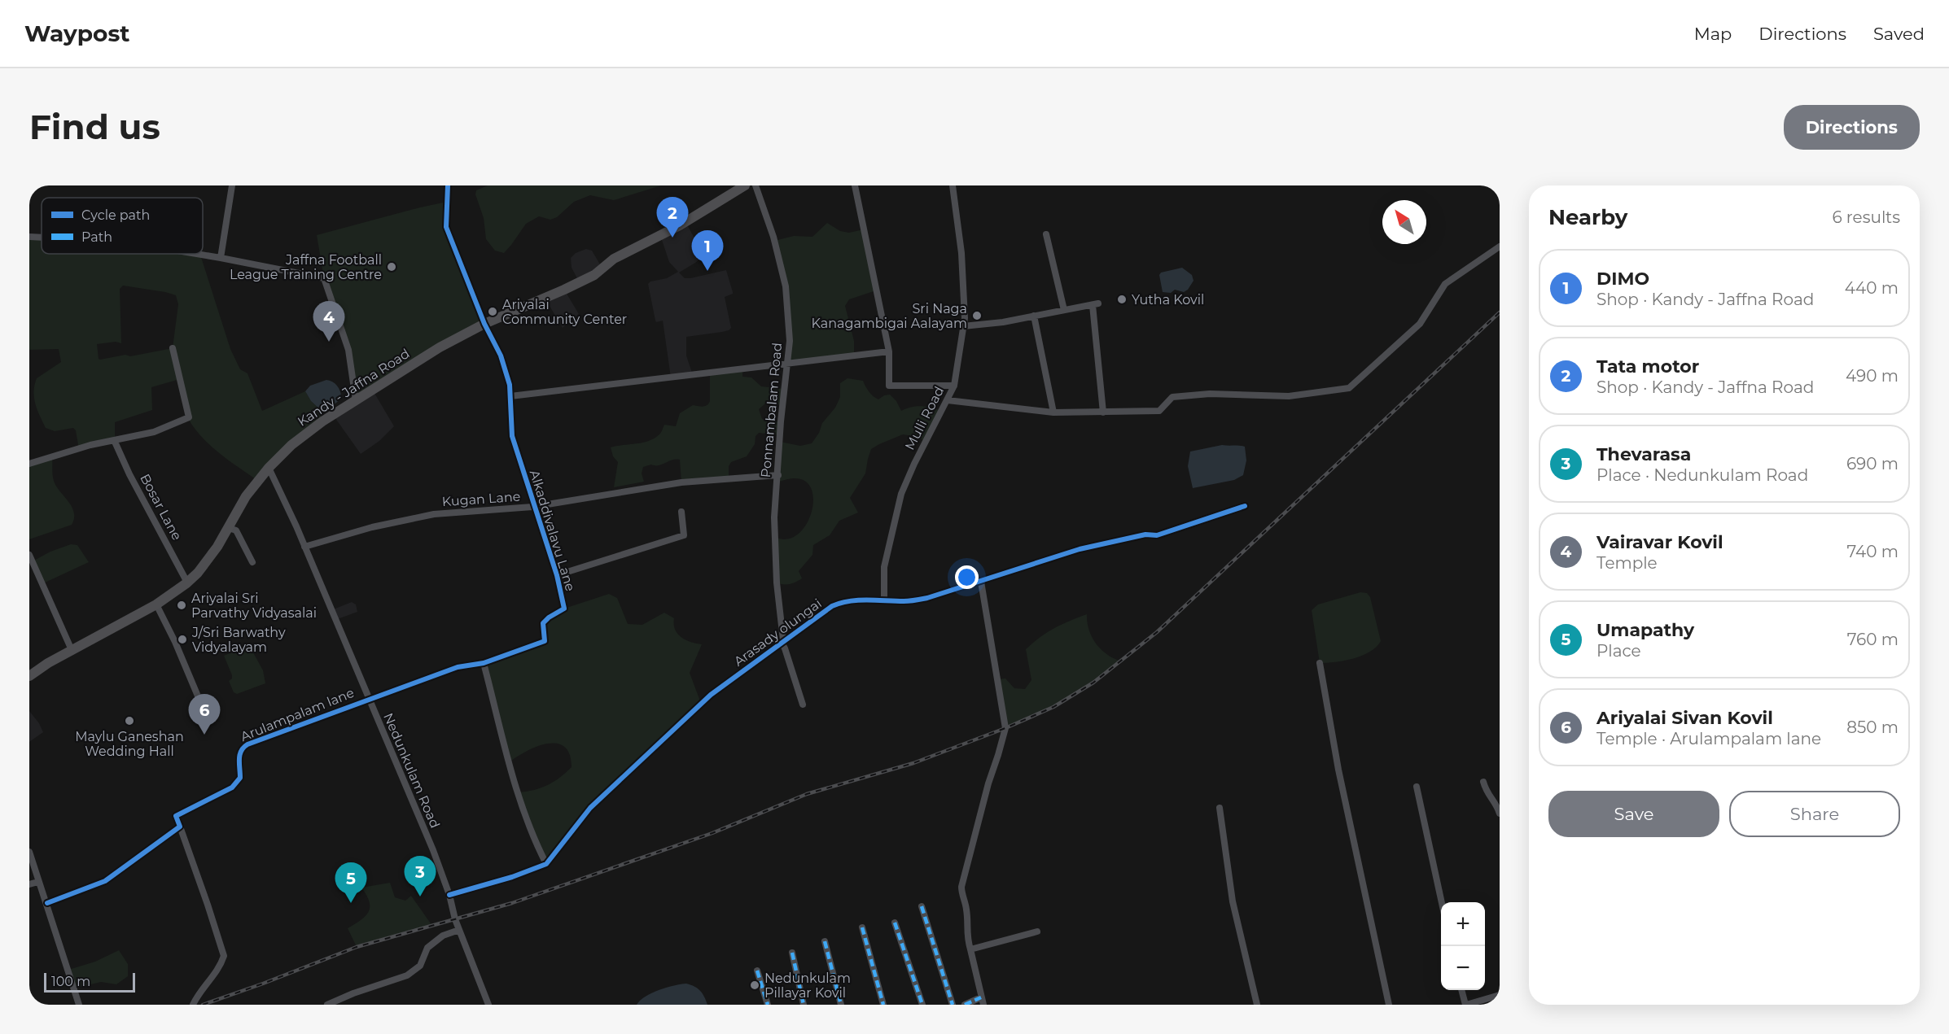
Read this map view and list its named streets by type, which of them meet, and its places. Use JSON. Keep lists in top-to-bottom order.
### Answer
{
  "streets": {
    "highway": ["Kandy - Jaffna Road"],
    "street": [
      "Ponnambalam Road",
      "Mulli Road",
      "Kugan Lane",
      "Bosar Lane",
      "Alkaddivalavu Lane",
      "Arasady olungai",
      "Arulampalam lane",
      "Nedunkulam Road"
    ]
  },
  "crossings": [
    ["Kandy - Jaffna Road", "Bosar Lane"],
    ["Kandy - Jaffna Road", "Alkaddivalavu Lane"],
    ["Kandy - Jaffna Road", "Nedunkulam Road"],
    ["Ponnambalam Road", "Kugan Lane"],
    ["Ponnambalam Road", "Arasady olungai"],
    ["Mulli Road", "Arasady olungai"],
    ["Kugan Lane", "Alkaddivalavu Lane"],
    ["Kugan Lane", "Nedunkulam Road"],
    ["Alkaddivalavu Lane", "Arulampalam lane"],
    ["Alkaddivalavu Lane", "Nedunkulam Road"],
    ["Arulampalam lane", "Nedunkulam Road"]
  ],
  "places": [
    "Jaffna Football League Training Centre",
    "Yutha Kovil",
    "Ariyalai Community Center",
    "Sri Naga Kanagambigai Aalayam",
    "Ariyalai Sri Parvathy Vidyasalai",
    "J/Sri Barwathy Vidyalayam",
    "Maylu Ganeshan Wedding Hall",
    "Nedunkulam Pillayar Kovil"
  ],
  "legend": ["Cycle path", "Path"],
  "scale_bar": "100 m",
  "north": "top left",
  "page": {
    "header": "Waypost",
    "nav": ["Map", "Directions", "Saved"],
    "buttons": [
      "Directions",
      ["Save", "Share"]
    ],
    "title": "Find us",
    "heading": ["Nearby", "6 results"],
    "pins": [
      "2",
      "1",
      "4",
      "6",
      "3",
      "5"
    ],
    "list": [
      {
        "mark": "1",
        "name": "DIMO",
        "note": "Shop · Kandy - Jaffna Road",
        "value": "440 m"
      },
      {
        "mark": "2",
        "name": "Tata motor",
        "note": "Shop · Kandy - Jaffna Road",
        "value": "490 m"
      },
      {
        "mark": "3",
        "name": "Thevarasa",
        "note": "Place · Nedunkulam Road",
        "value": "690 m"
      },
      {
        "mark": "4",
        "name": "Vairavar Kovil",
        "note": "Temple",
        "value": "740 m"
      },
      {
        "mark": "5",
        "name": "Umapathy",
        "note": "Place",
        "value": "760 m"
      },
      {
        "mark": "6",
        "name": "Ariyalai Sivan Kovil",
        "note": "Temple · Arulampalam lane",
        "value": "850 m"
      }
    ],
    "map_buttons": ["+", "−"],
    "scale": "100 m"
  }
}
